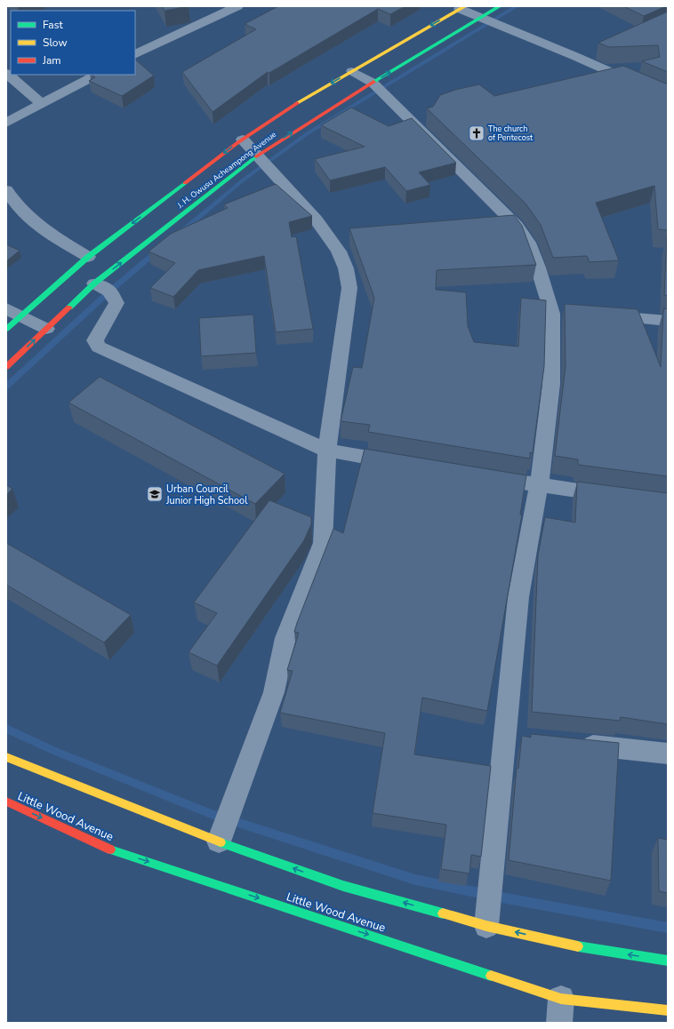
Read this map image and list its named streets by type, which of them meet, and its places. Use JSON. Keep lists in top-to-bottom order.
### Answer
{
  "streets": {
    "main road": ["J. H. Owusu Acheampong Avenue", "Little Wood Avenue"]
  },
  "places": {
    "church": ["The church of Pentecost"],
    "school or university": ["Urban Council Junior High School"]
  },
  "legend": ["Fast", "Slow", "Jam"]
}
